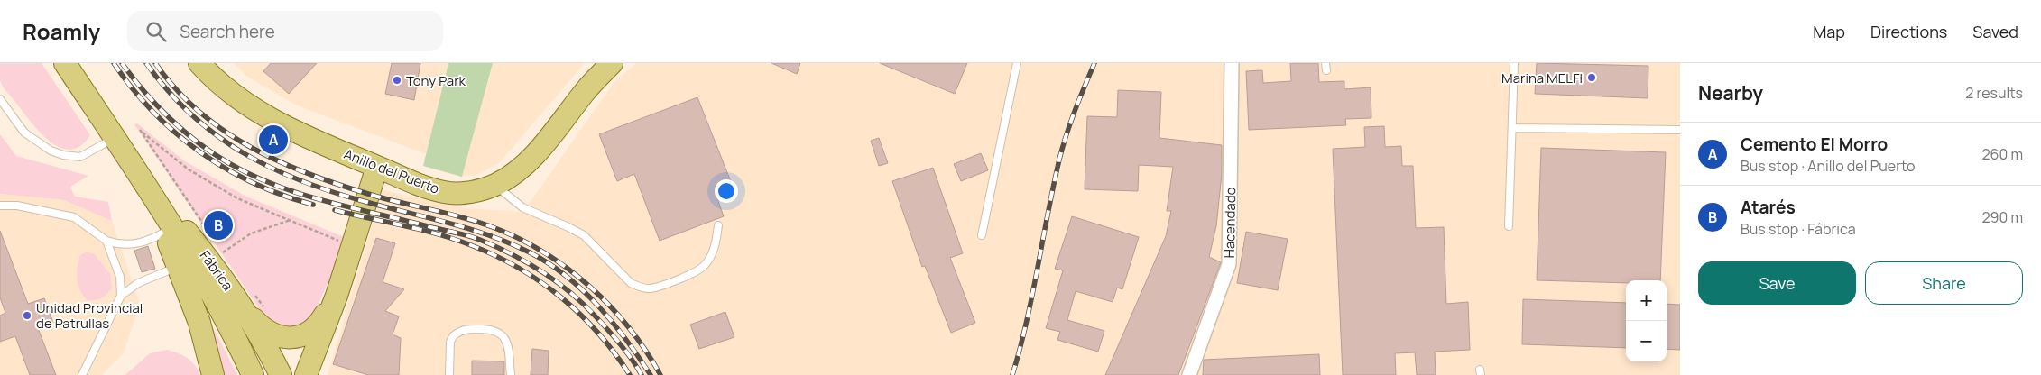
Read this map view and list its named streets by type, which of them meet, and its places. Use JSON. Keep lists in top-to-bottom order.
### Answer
{
  "streets": {
    "main road": ["Anillo del Puerto", "Fábrica"],
    "street": ["Hacendado"]
  },
  "places": ["Marina MELFI", "Tony Park", "Unidad Provincial de Patrullas"],
  "page": {
    "header": "Roamly",
    "search": "Search here",
    "nav": ["Map", "Directions", "Saved"],
    "heading": ["Nearby", "2 results"],
    "list": [
      {
        "mark": "A",
        "name": "Cemento El Morro",
        "note": "Bus stop · Anillo del Puerto",
        "value": "260 m"
      },
      {
        "mark": "B",
        "name": "Atarés",
        "note": "Bus stop · Fábrica",
        "value": "290 m"
      }
    ],
    "pins": ["A", "B"],
    "buttons": ["Save", "Share"],
    "map_buttons": ["+", "−"]
  }
}
